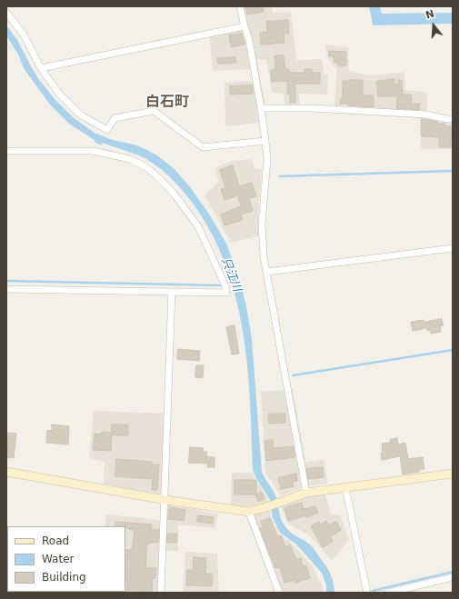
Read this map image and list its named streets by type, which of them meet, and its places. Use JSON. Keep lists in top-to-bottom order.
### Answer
{
  "districts": ["白石町"],
  "water": ["只江川"],
  "legend": ["Road", "Water", "Building"],
  "north": "top"
}
